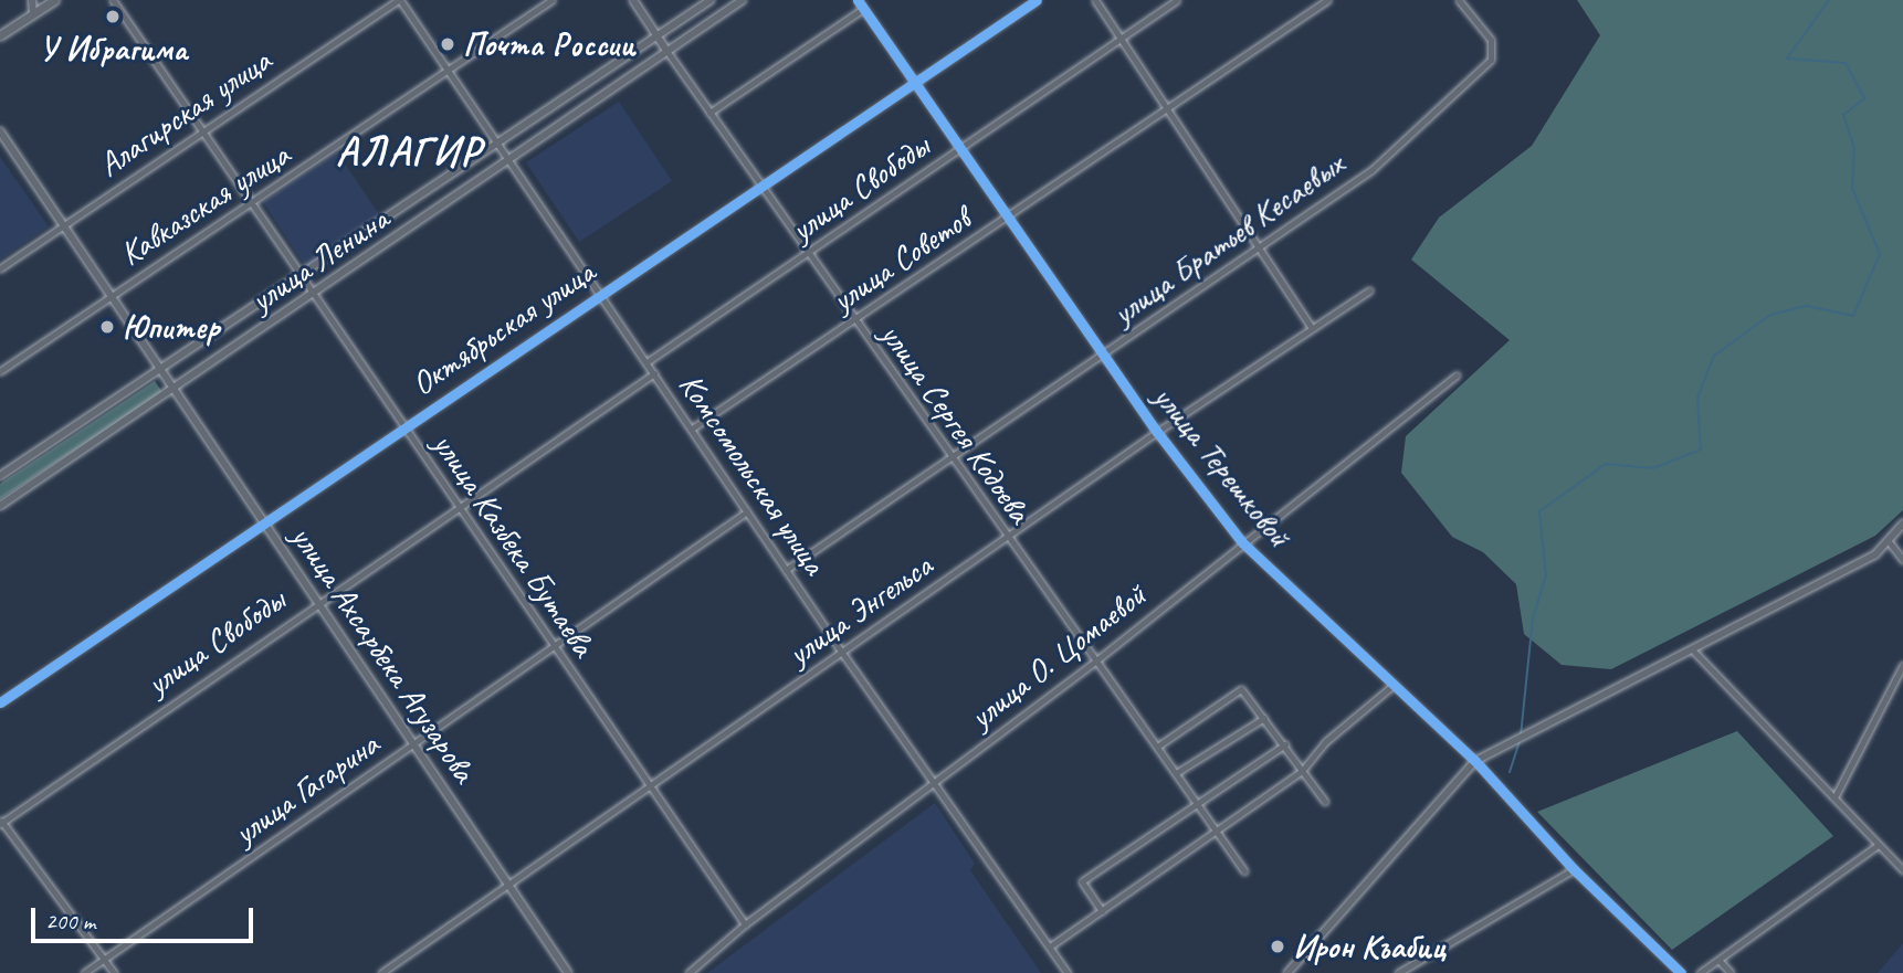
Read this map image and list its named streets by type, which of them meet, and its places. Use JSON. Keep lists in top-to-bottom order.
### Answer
{
  "streets": {
    "street": [
      "Алагирская улица",
      "улица Свободы",
      "Кавказская улица",
      "улица Братьев Кесаевых",
      "улица Ленина",
      "улица Советов",
      "Октябрьская улица",
      "улица Сергея Кодоева",
      "улица Терешковой",
      "Комсомольская улица",
      "улица Казбека Бутаева",
      "улица Энгельса",
      "улица Ахсарбека Агузарова",
      "улица О. Цомаевой",
      "улица Гагарина"
    ]
  },
  "crossings": [
    ["Алагирская улица", "Комсомольская улица"],
    ["Алагирская улица", "улица Казбека Бутаева"],
    ["Алагирская улица", "улица Ахсарбека Агузарова"],
    ["улица Свободы", "улица Сергея Кодоева"],
    ["улица Свободы", "улица Терешковой"],
    ["улица Свободы", "Комсомольская улица"],
    ["улица Свободы", "улица Казбека Бутаева"],
    ["улица Свободы", "улица Ахсарбека Агузарова"],
    ["Кавказская улица", "Комсомольская улица"],
    ["Кавказская улица", "улица Казбека Бутаева"],
    ["Кавказская улица", "улица Ахсарбека Агузарова"],
    ["улица Братьев Кесаевых", "улица Сергея Кодоева"],
    ["улица Братьев Кесаевых", "улица Терешковой"],
    ["улица Братьев Кесаевых", "Комсомольская улица"],
    ["улица Ленина", "улица Сергея Кодоева"],
    ["улица Ленина", "Комсомольская улица"],
    ["улица Ленина", "улица Казбека Бутаева"],
    ["улица Ленина", "улица Ахсарбека Агузарова"],
    ["улица Советов", "улица Сергея Кодоева"],
    ["улица Советов", "улица Терешковой"],
    ["улица Советов", "Комсомольская улица"],
    ["Октябрьская улица", "улица Сергея Кодоева"],
    ["Октябрьская улица", "улица Терешковой"],
    ["Октябрьская улица", "Комсомольская улица"],
    ["Октябрьская улица", "улица Казбека Бутаева"],
    ["Октябрьская улица", "улица Ахсарбека Агузарова"],
    ["улица Сергея Кодоева", "улица Энгельса"],
    ["улица Сергея Кодоева", "улица О. Цомаевой"],
    ["улица Терешковой", "улица Энгельса"],
    ["улица Терешковой", "улица О. Цомаевой"],
    ["Комсомольская улица", "улица Энгельса"],
    ["Комсомольская улица", "улица О. Цомаевой"],
    ["Комсомольская улица", "улица Гагарина"],
    ["улица Казбека Бутаева", "улица Энгельса"],
    ["улица Казбека Бутаева", "улица О. Цомаевой"],
    ["улица Казбека Бутаева", "улица Гагарина"],
    ["улица Энгельса", "улица Ахсарбека Агузарова"],
    ["улица Ахсарбека Агузарова", "улица Гагарина"]
  ],
  "districts": ["АЛАГИР"],
  "places": [
    "У Ибрагима",
    "Почта России",
    "Юпитер",
    "Ирон Къабиц"
  ],
  "scale_bar": "200 m"
}
